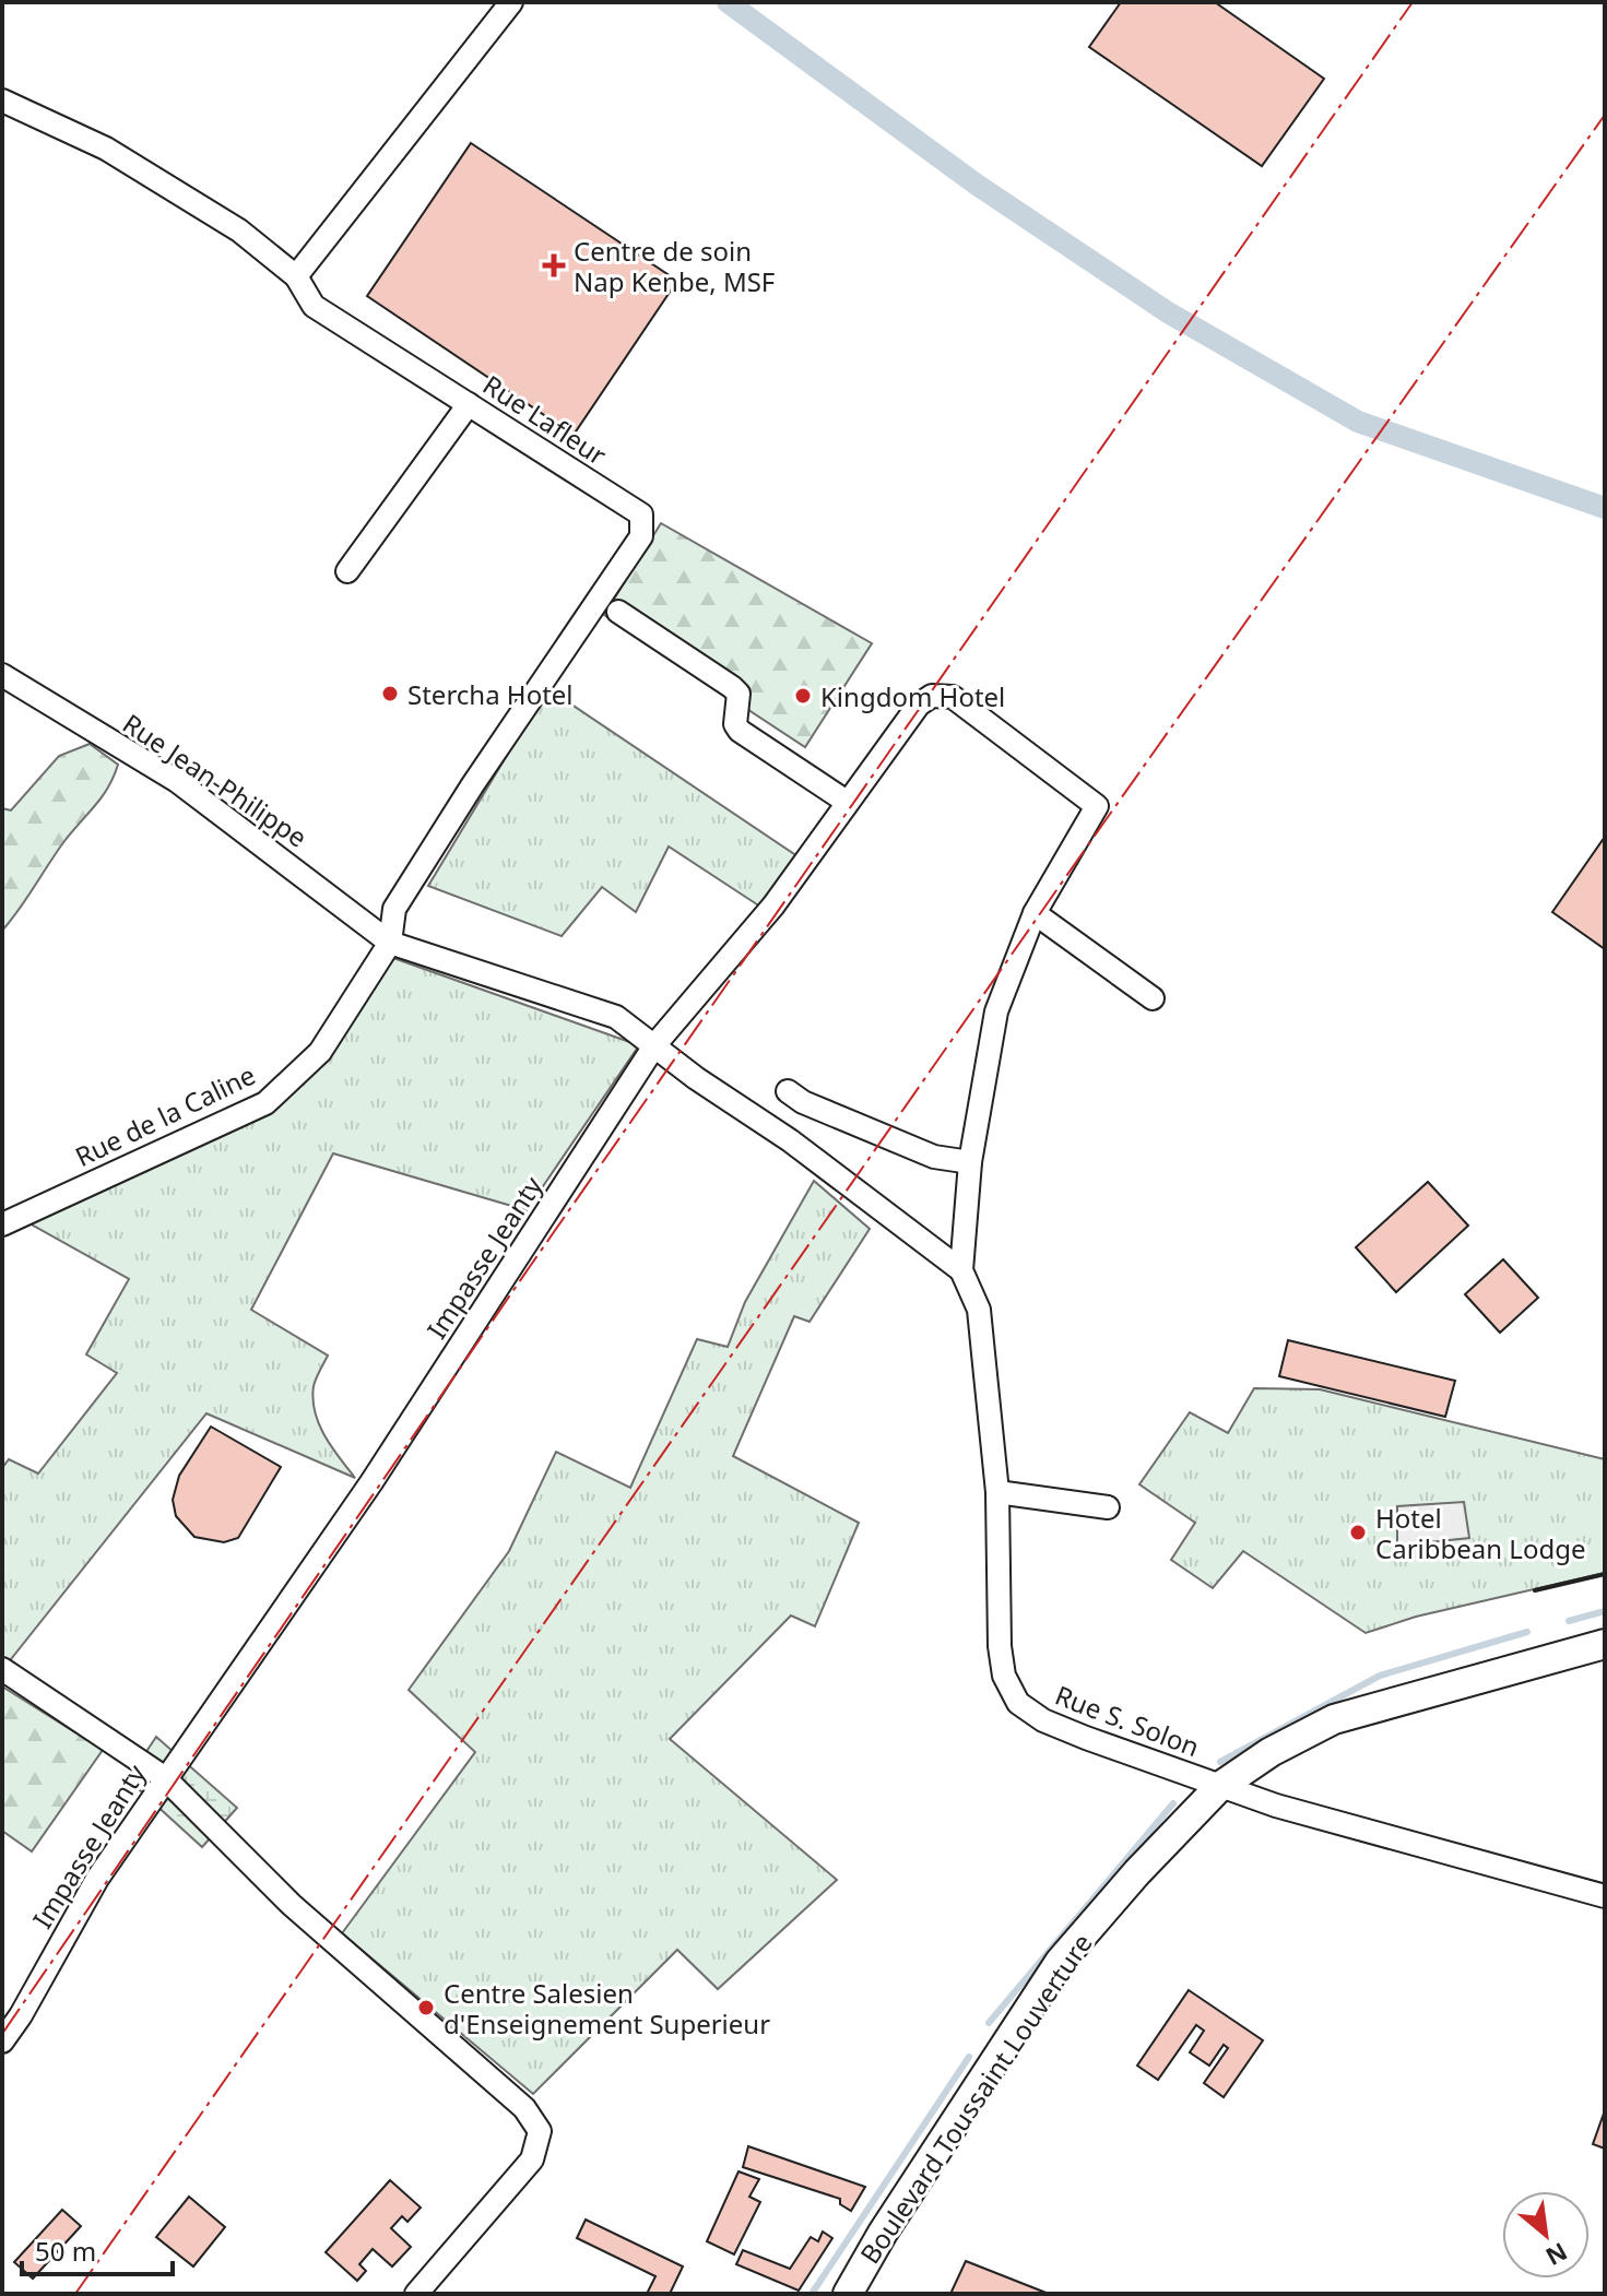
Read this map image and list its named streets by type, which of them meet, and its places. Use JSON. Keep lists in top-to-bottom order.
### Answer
{
  "streets": {
    "main road": ["Boulevard Toussaint Louverture"],
    "street": [
      "Rue Lafleur",
      "Rue Jean-Philippe",
      "Rue de la Caline",
      "Impasse Jeanty",
      "Rue S. Solon"
    ]
  },
  "crossings": [
    ["Rue Lafleur", "Rue Jean-Philippe"],
    ["Rue Lafleur", "Rue de la Caline"],
    ["Rue Jean-Philippe", "Rue de la Caline"],
    ["Rue Jean-Philippe", "Impasse Jeanty"],
    ["Rue S. Solon", "Boulevard Toussaint Louverture"]
  ],
  "places": {
    "health": ["Centre de soin Nap Kenbe, MSF"],
    "other": [
      "Stercha Hotel",
      "Kingdom Hotel",
      "Hotel Caribbean Lodge",
      "Centre Salesien d'Enseignement Superieur"
    ]
  },
  "scale_bar": "50 m",
  "north": "bottom right"
}
